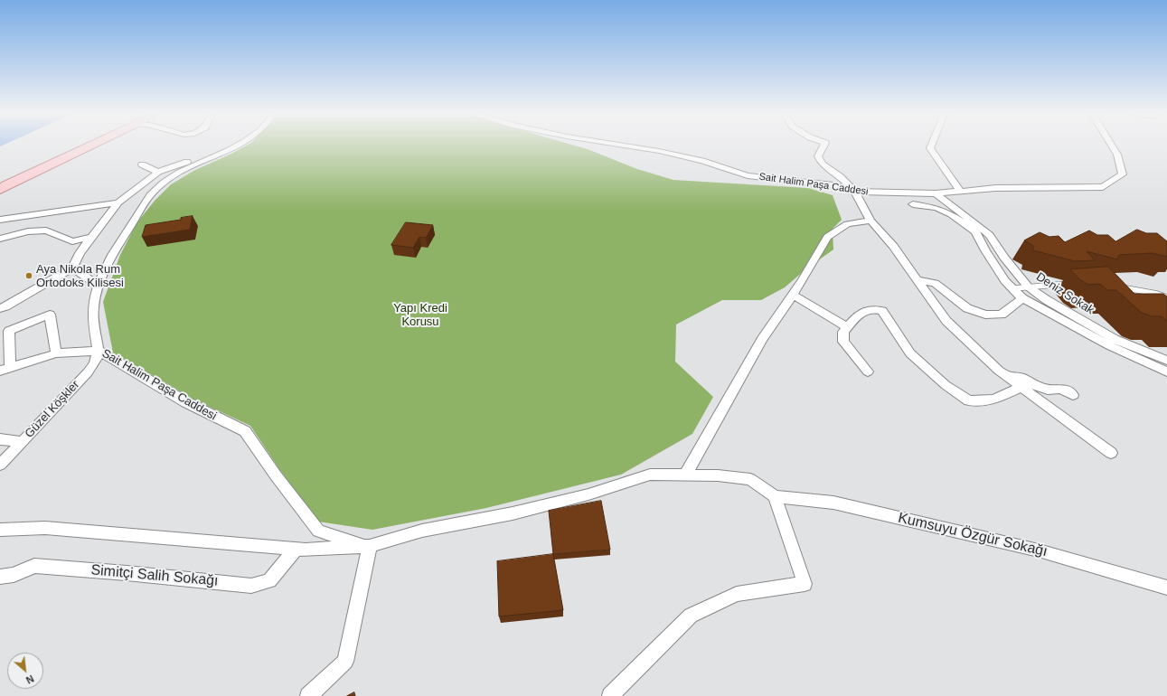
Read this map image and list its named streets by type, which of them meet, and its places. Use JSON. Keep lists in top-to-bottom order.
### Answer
{
  "streets": {
    "street": [
      "Sait Halim Paşa Caddesi",
      "Deniz Sokak",
      "Güzel Köşkler",
      "Kumsuyu Özgür Sokağı",
      "Simitçi Salih Sokağı"
    ]
  },
  "crossings": [
    ["Sait Halim Paşa Caddesi", "Deniz Sokak"],
    ["Sait Halim Paşa Caddesi", "Güzel Köşkler"]
  ],
  "parks": ["Yapı Kredi Korusu"],
  "places": ["Aya Nikola Rum Ortodoks Kilisesi"],
  "north": "bottom right"
}
